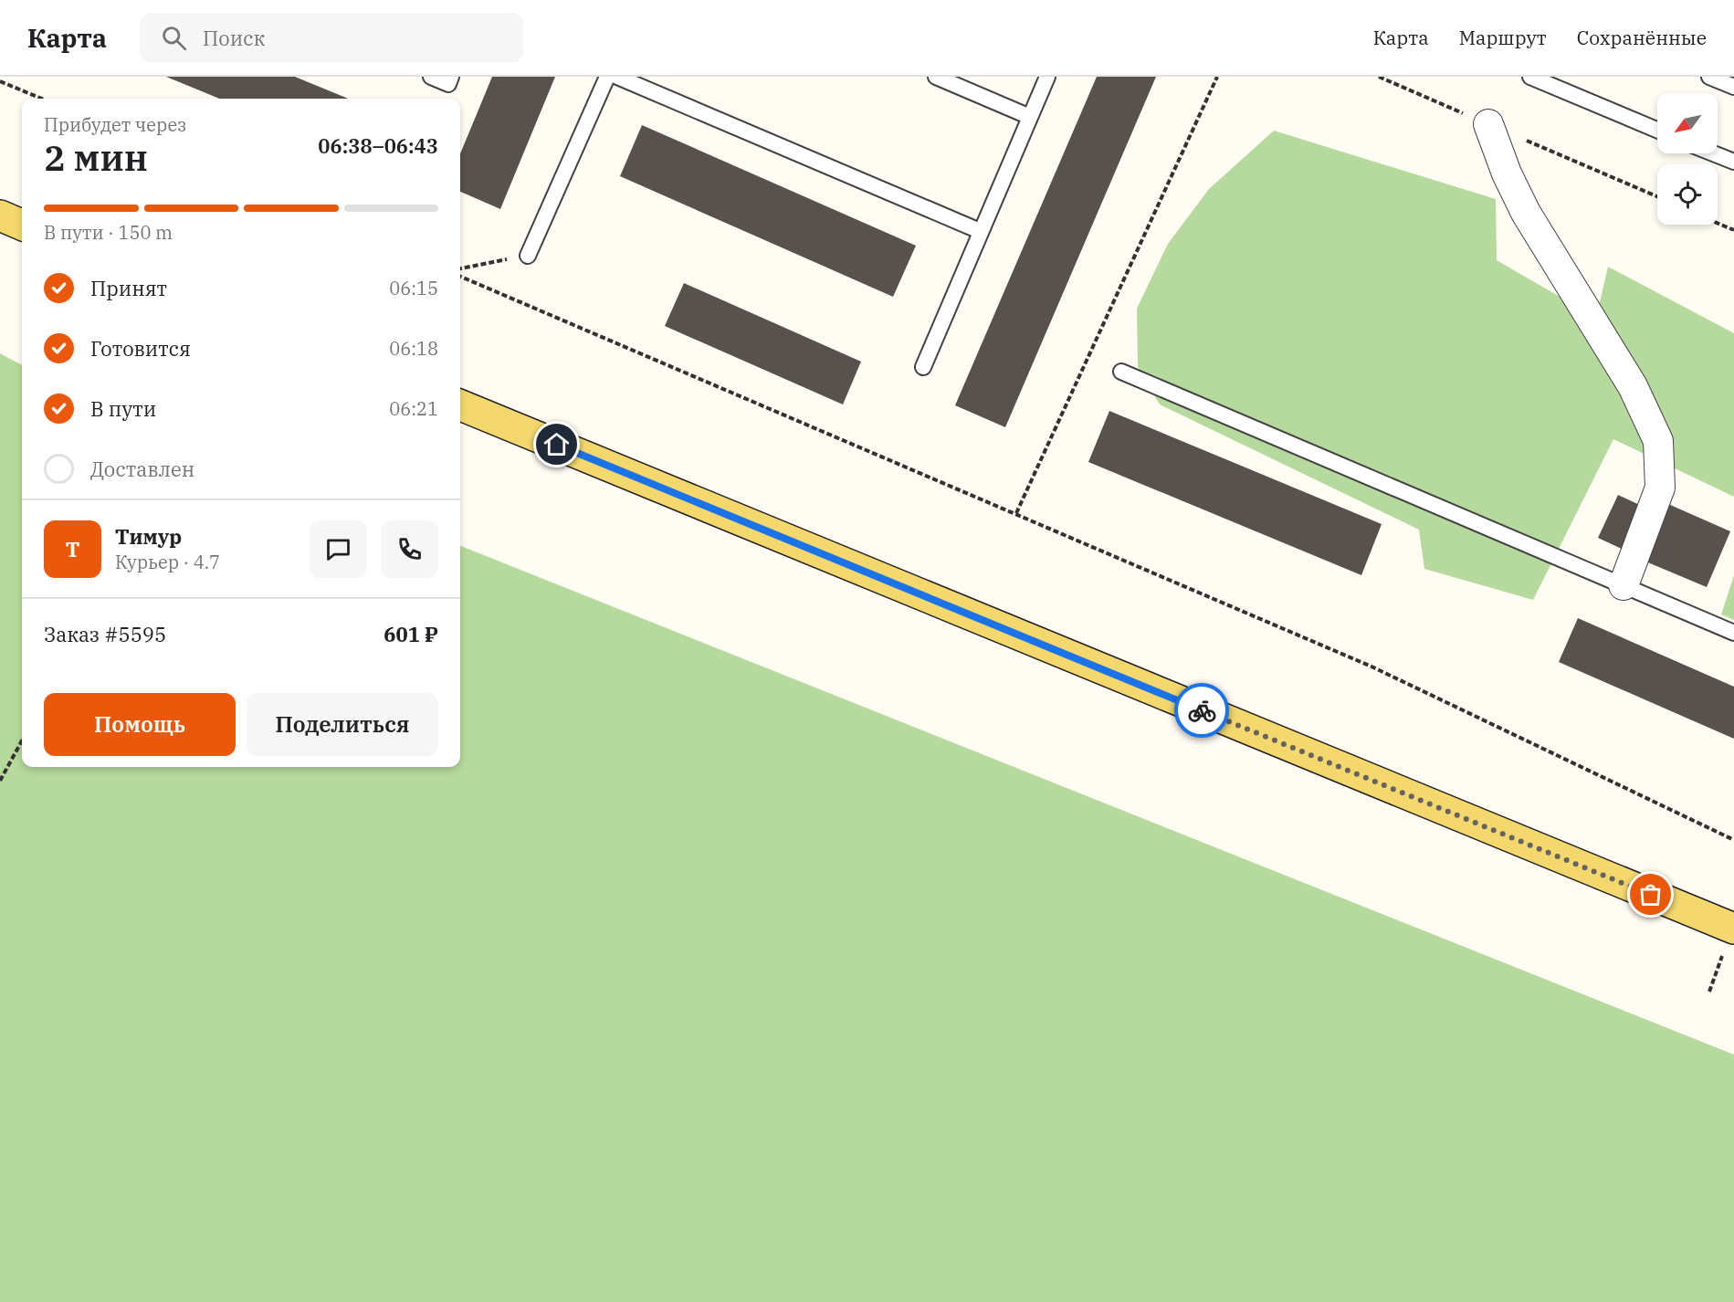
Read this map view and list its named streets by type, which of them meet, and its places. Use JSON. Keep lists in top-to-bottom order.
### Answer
{
  "north": "bottom left",
  "page": {
    "header": "Карта",
    "search": "Поиск",
    "nav": ["Карта", "Маршрут", "Сохранённые"],
    "heading": ["2 мин", "Прибудет через", "06:38–06:43"],
    "panel": [
      "Тимур",
      "Курьер · 4.7",
      "Заказ #5595",
      "601 ₽"
    ],
    "bar": "В пути · 150 m",
    "list": [
      ["Принят", "06:15"],
      ["Готовится", "06:18"],
      ["В пути", "06:21"],
      "Доставлен"
    ],
    "round": "Т",
    "buttons": ["Помощь", "Поделиться"]
  }
}
